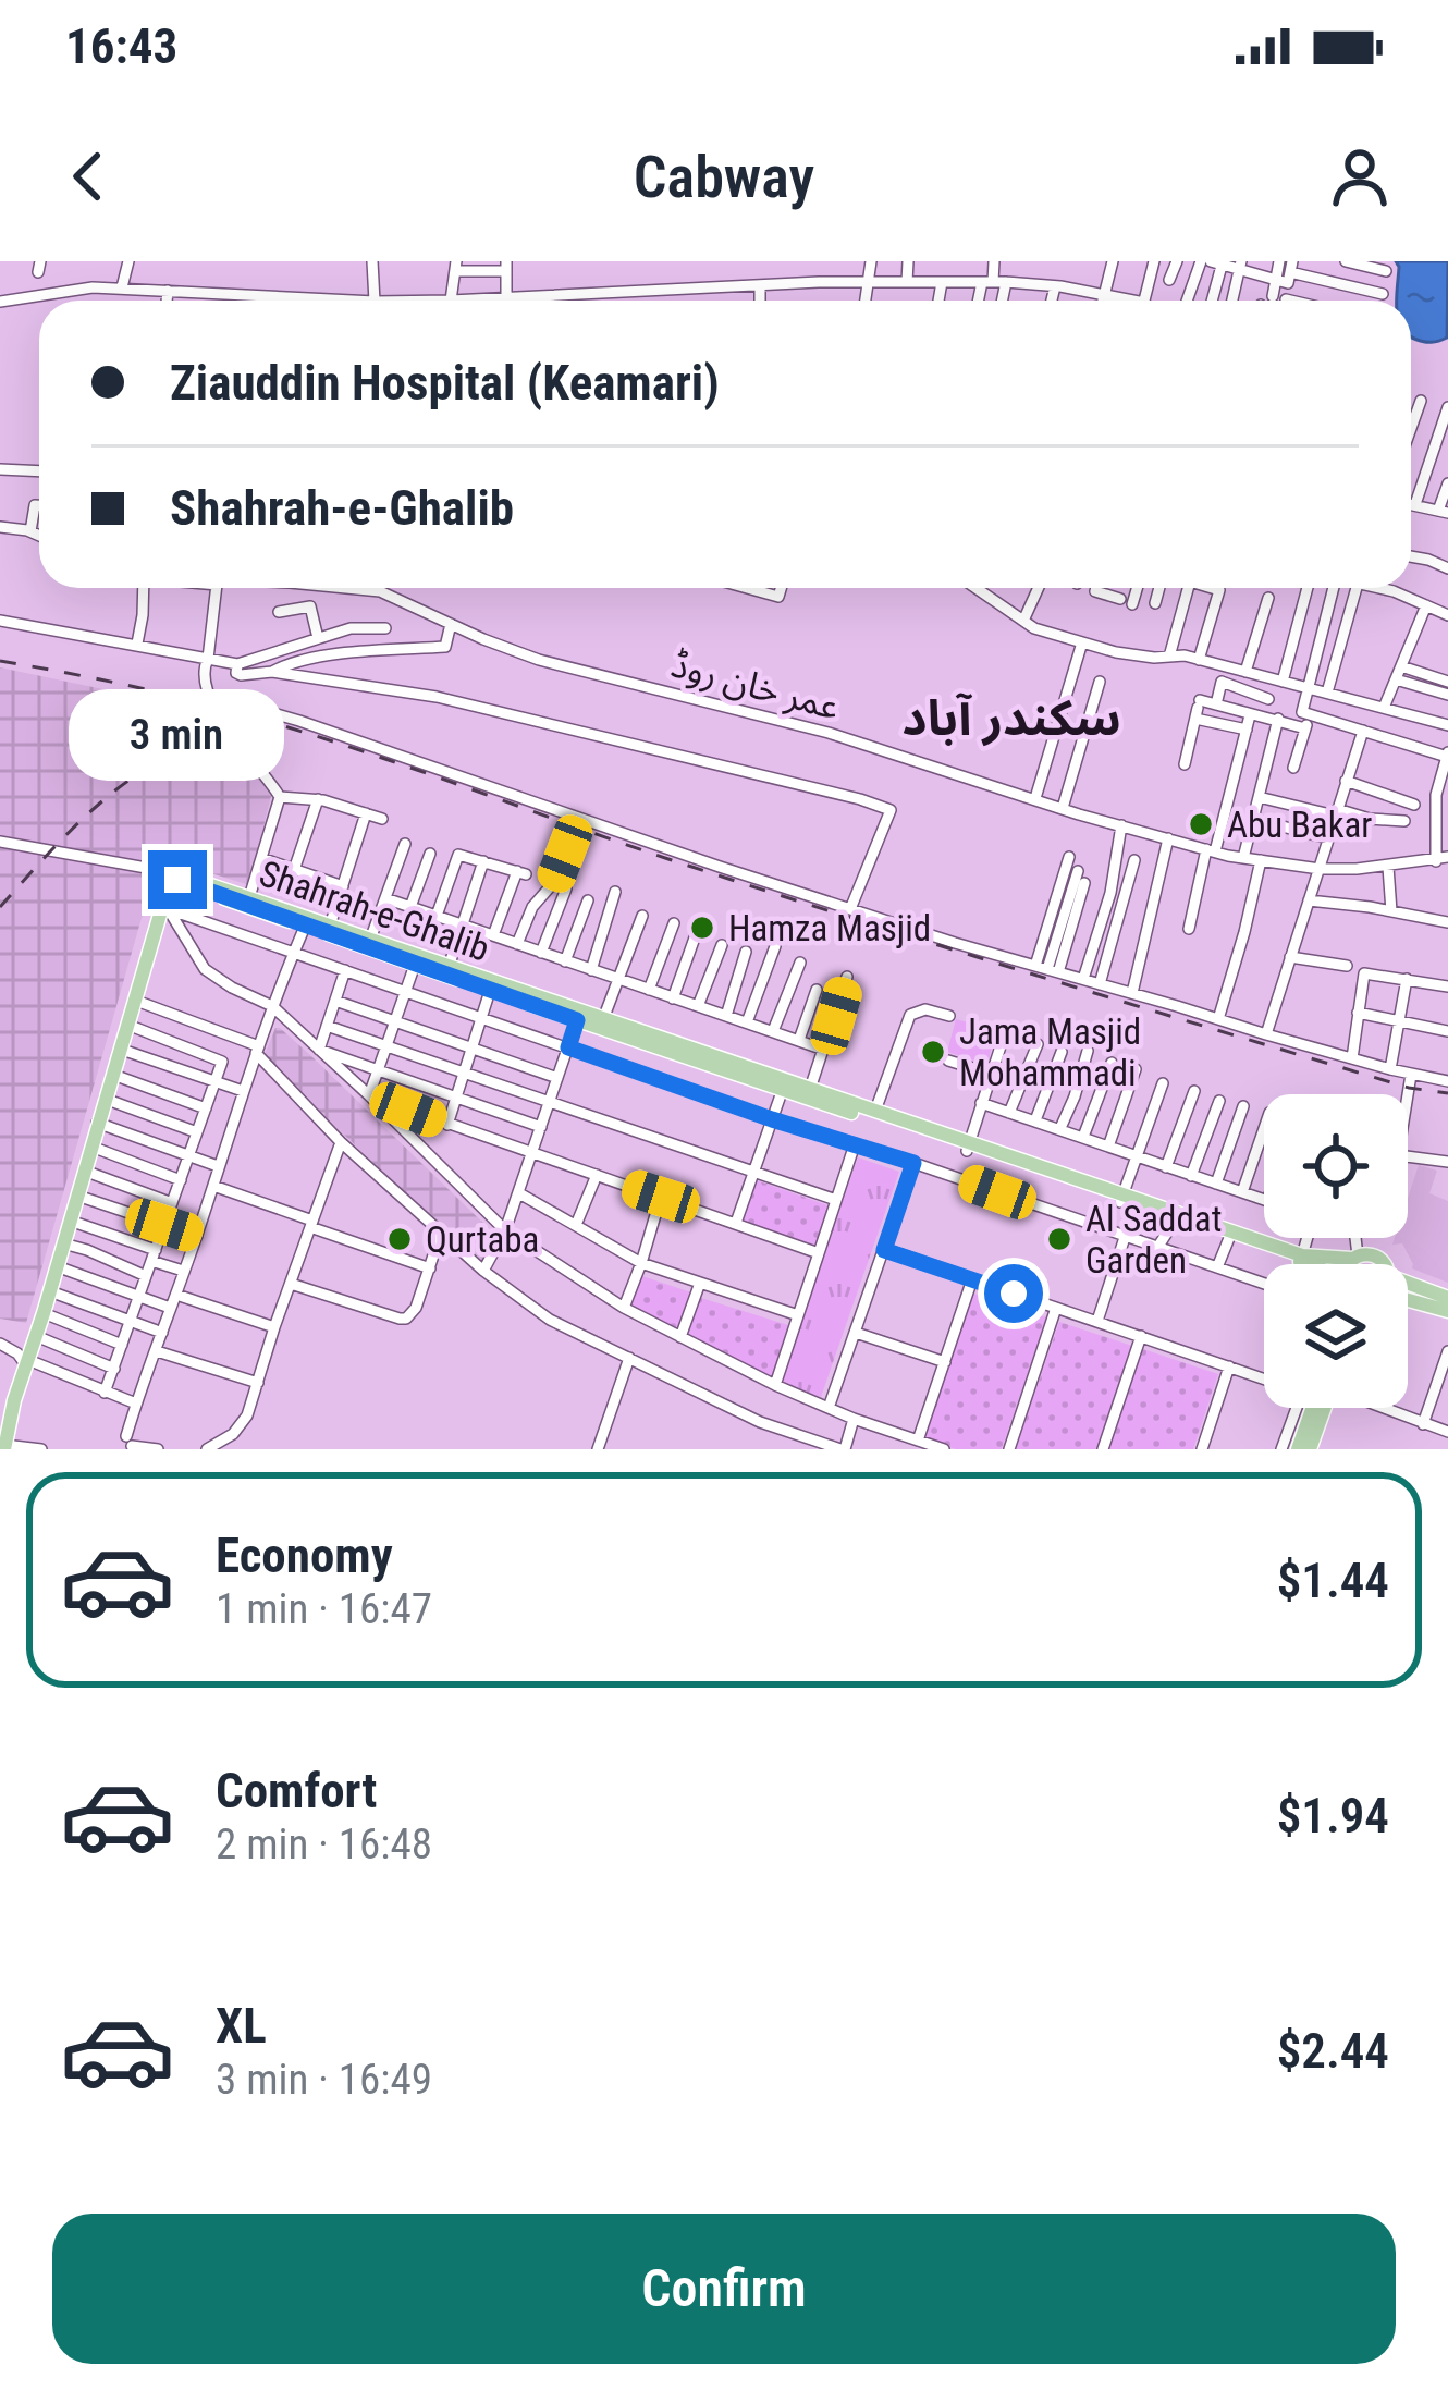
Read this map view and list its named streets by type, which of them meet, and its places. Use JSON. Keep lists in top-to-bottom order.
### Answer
{
  "streets": {
    "main road": ["Shahrah-e-Ghalib"],
    "street": ["عمر خان روڈ"]
  },
  "districts": ["سکندر آباد"],
  "places": [
    "Abu Bakar",
    "Hamza Masjid",
    "Jama Masjid Mohammadi",
    "Qurtaba",
    "Al Saddat Garden"
  ],
  "page": {
    "status": "16:43",
    "header": "Cabway",
    "banner": ["Ziauddin Hospital (Keamari)", "Shahrah-e-Ghalib"],
    "bubble": "3 min",
    "list": [
      {
        "name": "Economy",
        "note": "1 min · 16:47",
        "value": "$1.44"
      },
      {
        "name": "Comfort",
        "note": "2 min · 16:48",
        "value": "$1.94"
      },
      {
        "name": "XL",
        "note": "3 min · 16:49",
        "value": "$2.44"
      }
    ],
    "buttons": "Confirm"
  }
}
